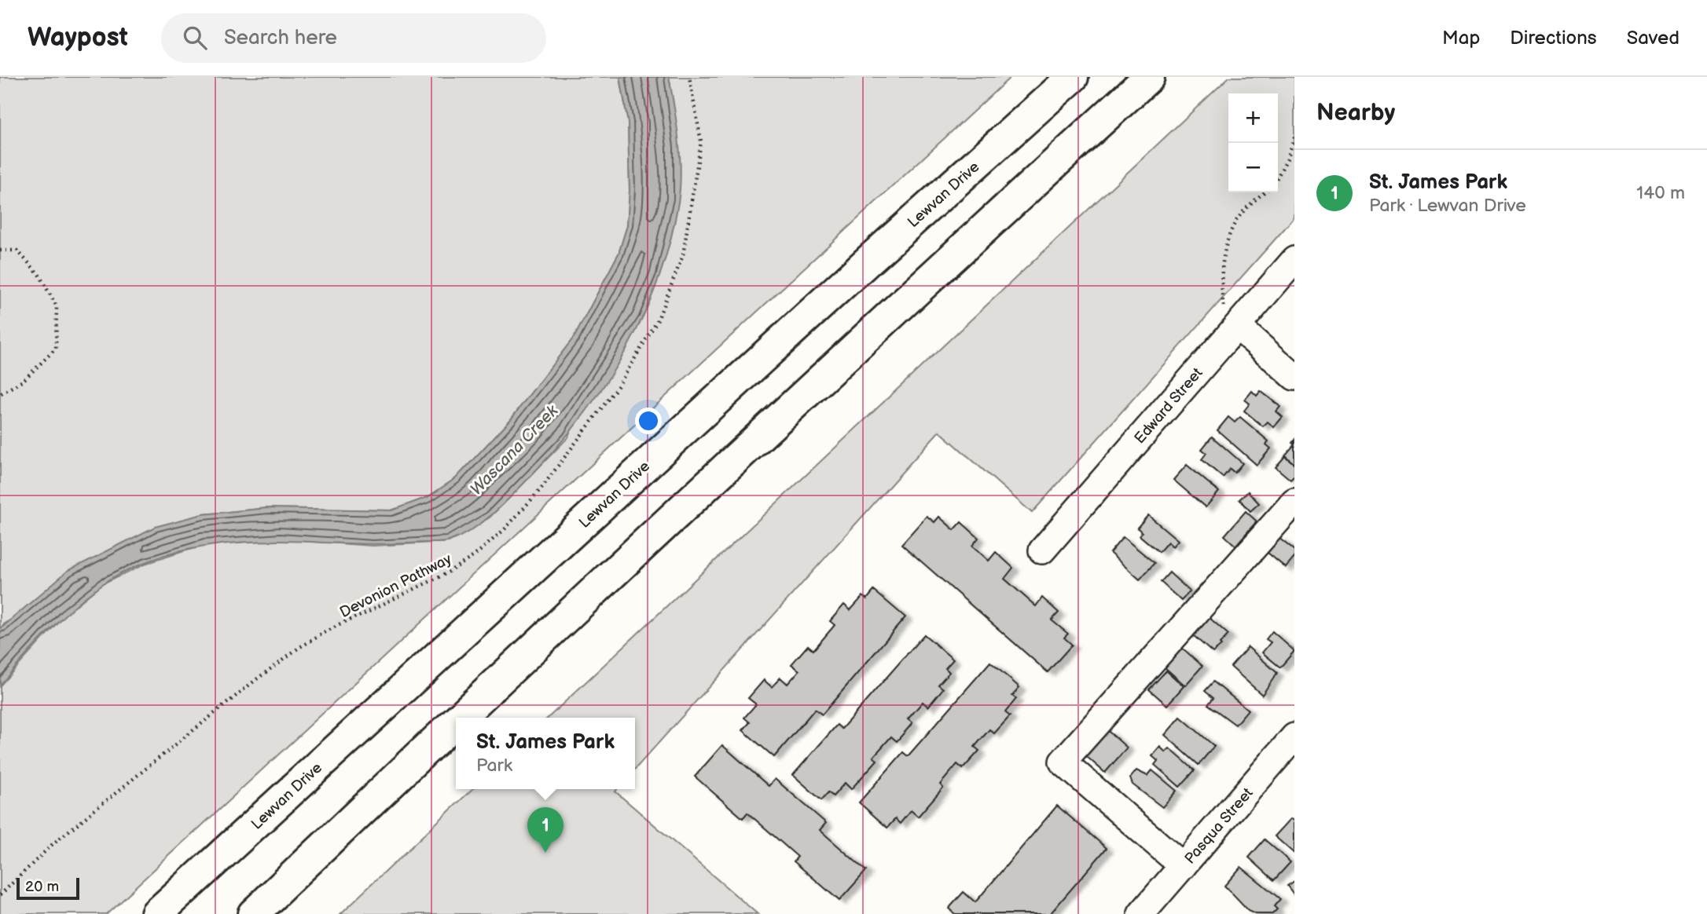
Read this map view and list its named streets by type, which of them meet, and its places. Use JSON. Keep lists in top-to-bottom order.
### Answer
{
  "streets": {
    "main road": ["Lewvan Drive"],
    "street": ["Edward Street", "Pasqua Street"],
    "path": ["Devonion Pathway"]
  },
  "water": ["Wascana Creek"],
  "scale_bar": "20 m",
  "page": {
    "header": "Waypost",
    "search": "Search here",
    "nav": ["Map", "Directions", "Saved"],
    "heading": "Nearby",
    "map_buttons": ["+", "−"],
    "list": [
      {
        "mark": "1",
        "name": "St. James Park",
        "note": "Park · Lewvan Drive",
        "value": "140 m"
      }
    ],
    "popup": ["St. James Park", "Park"],
    "pins": "1",
    "scale": "20 m"
  }
}
